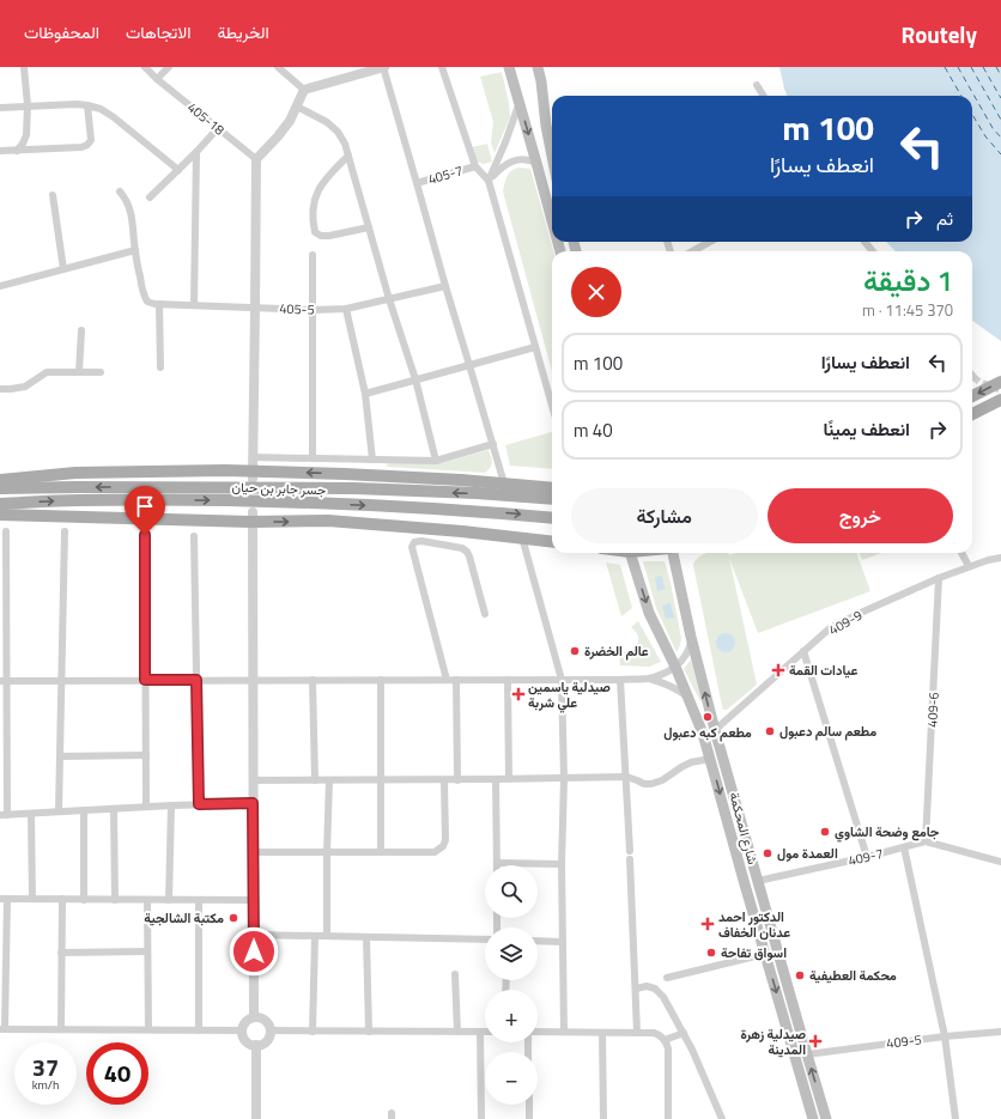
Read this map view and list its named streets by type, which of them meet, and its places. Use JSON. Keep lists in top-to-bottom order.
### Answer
{
  "streets": {
    "main road": ["جسر جابر بن حيان", "شارع المحكمة"],
    "street": [
      "405-18",
      "405-7",
      "405-5",
      "409-9",
      "409-6",
      "409-7",
      "409-5"
    ]
  },
  "crossings": [
    ["409-9", "409-6"],
    ["409-9", "شارع المحكمة"],
    ["409-6", "409-7"],
    ["شارع المحكمة", "409-7"],
    ["شارع المحكمة", "409-5"]
  ],
  "places": {
    "other": [
      "عالم الخضرة",
      "مطعم كبه دعبول",
      "مطعم سالم دعبول",
      "جامع وضحة الشاوي",
      "العمدة مول",
      "مكتبة الشالجية",
      "اسواق تفاحة",
      "محكمة العطيفية"
    ],
    "health": [
      "عيادات القمة",
      "صيدلية ياسمين علي شربة",
      "الدكتور احمد عدنان الخفاف",
      "صيدلية زهرة المدينة"
    ]
  },
  "page": {
    "header": "Routely",
    "nav": ["الخريطة", "الاتجاهات", "المحفوظات"],
    "turn": ["100 m", "انعطف يسارًا"],
    "then": "ثم",
    "heading": ["1 دقيقة", "370 m · 11:45"],
    "list": [
      {
        "name": "انعطف يسارًا",
        "value": "100 m"
      },
      {
        "name": "انعطف يمينًا",
        "value": "40 m"
      }
    ],
    "buttons": ["خروج", "مشاركة"],
    "map_buttons": ["+", "−"],
    "speed": "37 km/h",
    "limit": "40"
  }
}
